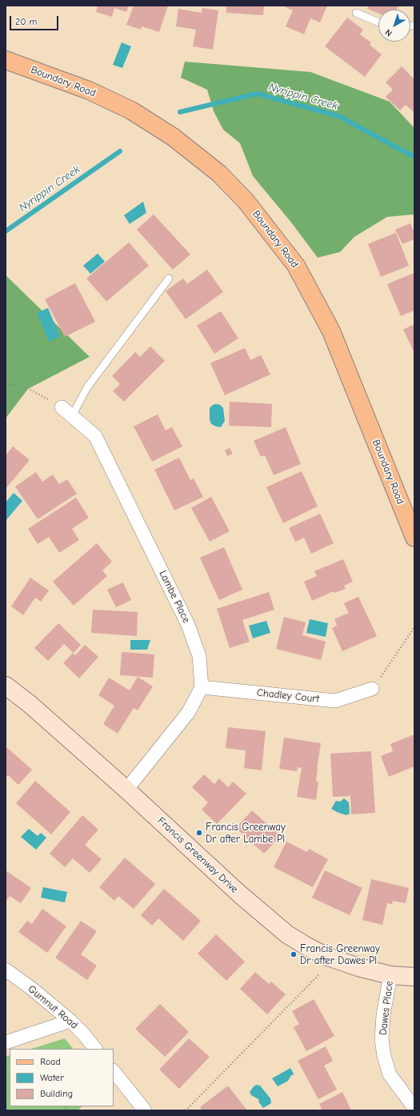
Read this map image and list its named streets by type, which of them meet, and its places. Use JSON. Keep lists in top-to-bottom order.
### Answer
{
  "streets": {
    "main road": ["Boundary Road", "Francis Greenway Drive"],
    "street": [
      "Lambe Place",
      "Chadley Court",
      "Gumnut Road",
      "Dawes Place"
    ]
  },
  "crossings": [
    ["Lambe Place", "Chadley Court"],
    ["Francis Greenway Drive", "Dawes Place"]
  ],
  "water": ["Nyrippin Creek"],
  "places": ["Francis Greenway Dr after Lambe Pl", "Francis Greenway Dr after Dawes Pl"],
  "legend": ["Road", "Water", "Building"],
  "scale_bar": "20 m",
  "north": "bottom left"
}
